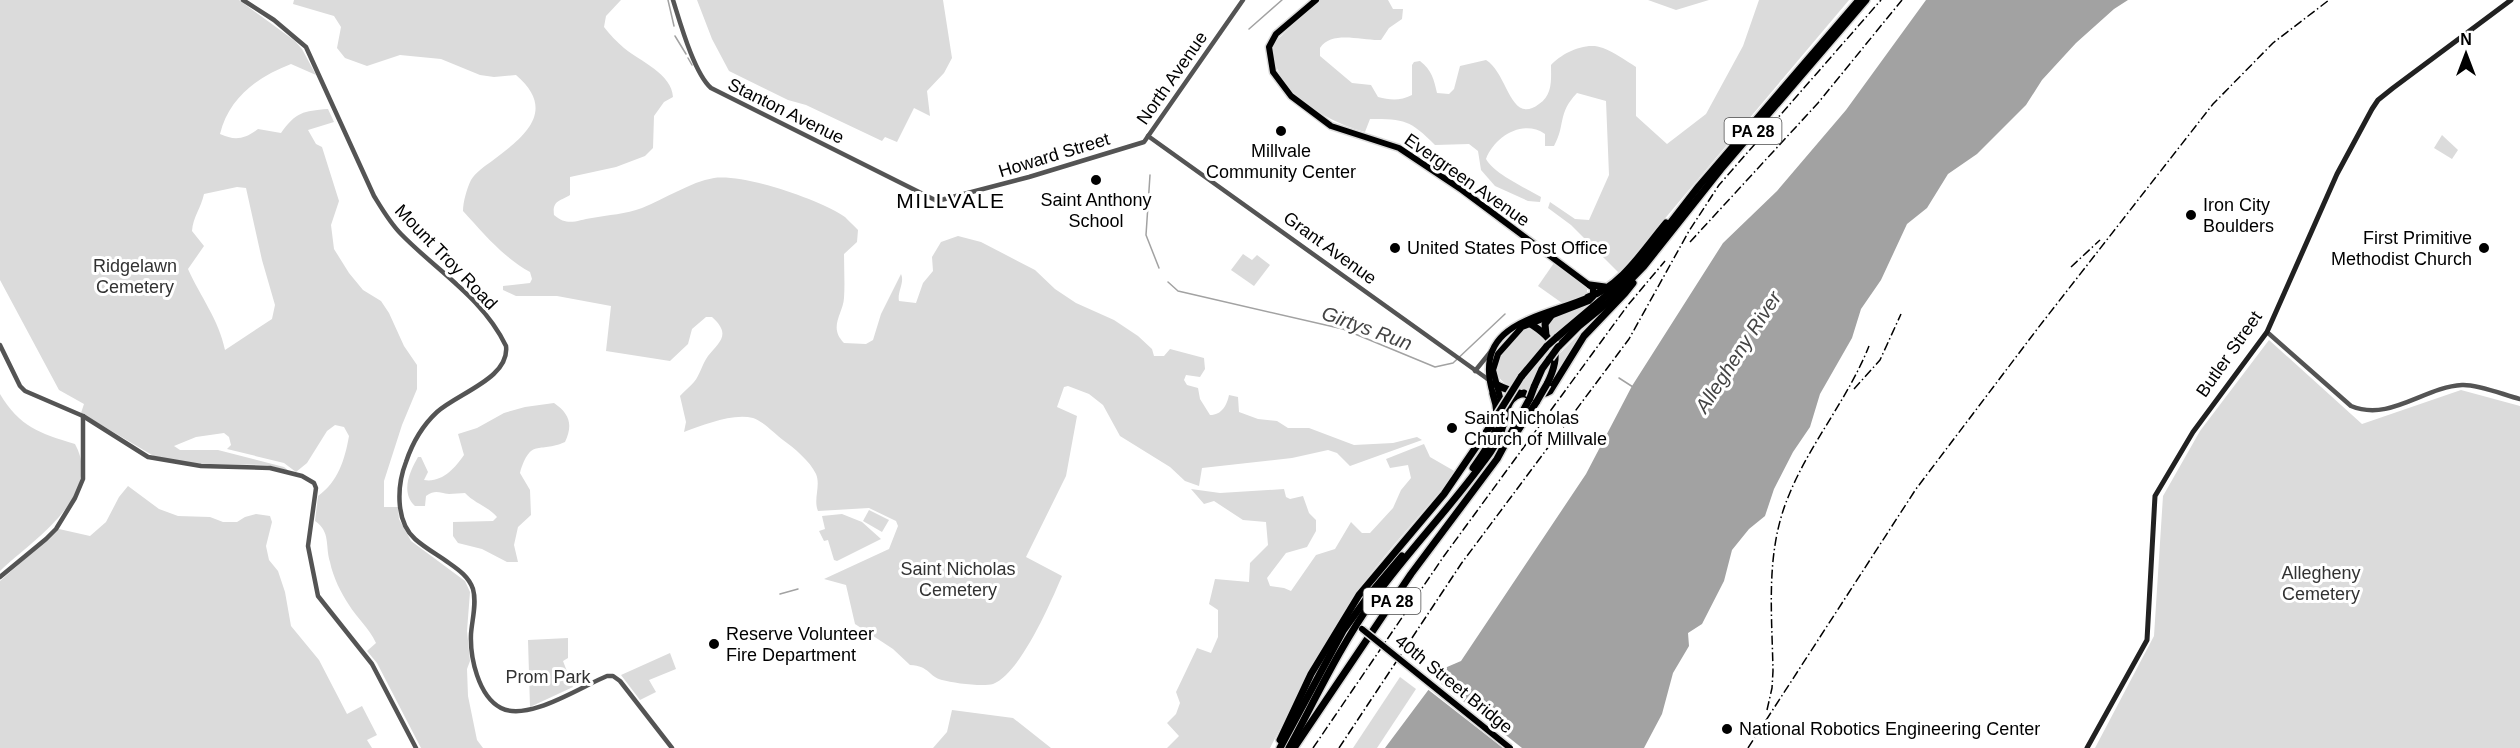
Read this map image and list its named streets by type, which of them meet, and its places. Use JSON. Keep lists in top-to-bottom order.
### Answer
{
  "streets": {
    "highway": ["PA 28"],
    "main road": ["Evergreen Avenue", "Butler Street", "40th Street Bridge"],
    "street": [
      "North Avenue",
      "Stanton Avenue",
      "Howard Street",
      "Grant Avenue",
      "Mount Troy Road"
    ]
  },
  "crossings": [
    ["North Avenue", "Howard Street"],
    ["North Avenue", "Grant Avenue"],
    ["Stanton Avenue", "Howard Street"]
  ],
  "districts": ["MILLVALE"],
  "water": ["Girtys Run", "Allegheny River"],
  "parks": [
    "Ridgelawn Cemetery",
    "Saint Nicholas Cemetery",
    "Allegheny Cemetery",
    "Prom Park"
  ],
  "places": [
    "Millvale Community Center",
    "Saint Anthony School",
    "Iron City Boulders",
    "United States Post Office",
    "First Primitive Methodist Church",
    "Saint Nicholas Church of Millvale",
    "Reserve Volunteer Fire Department",
    "National Robotics Engineering Center"
  ],
  "north": "top"
}
